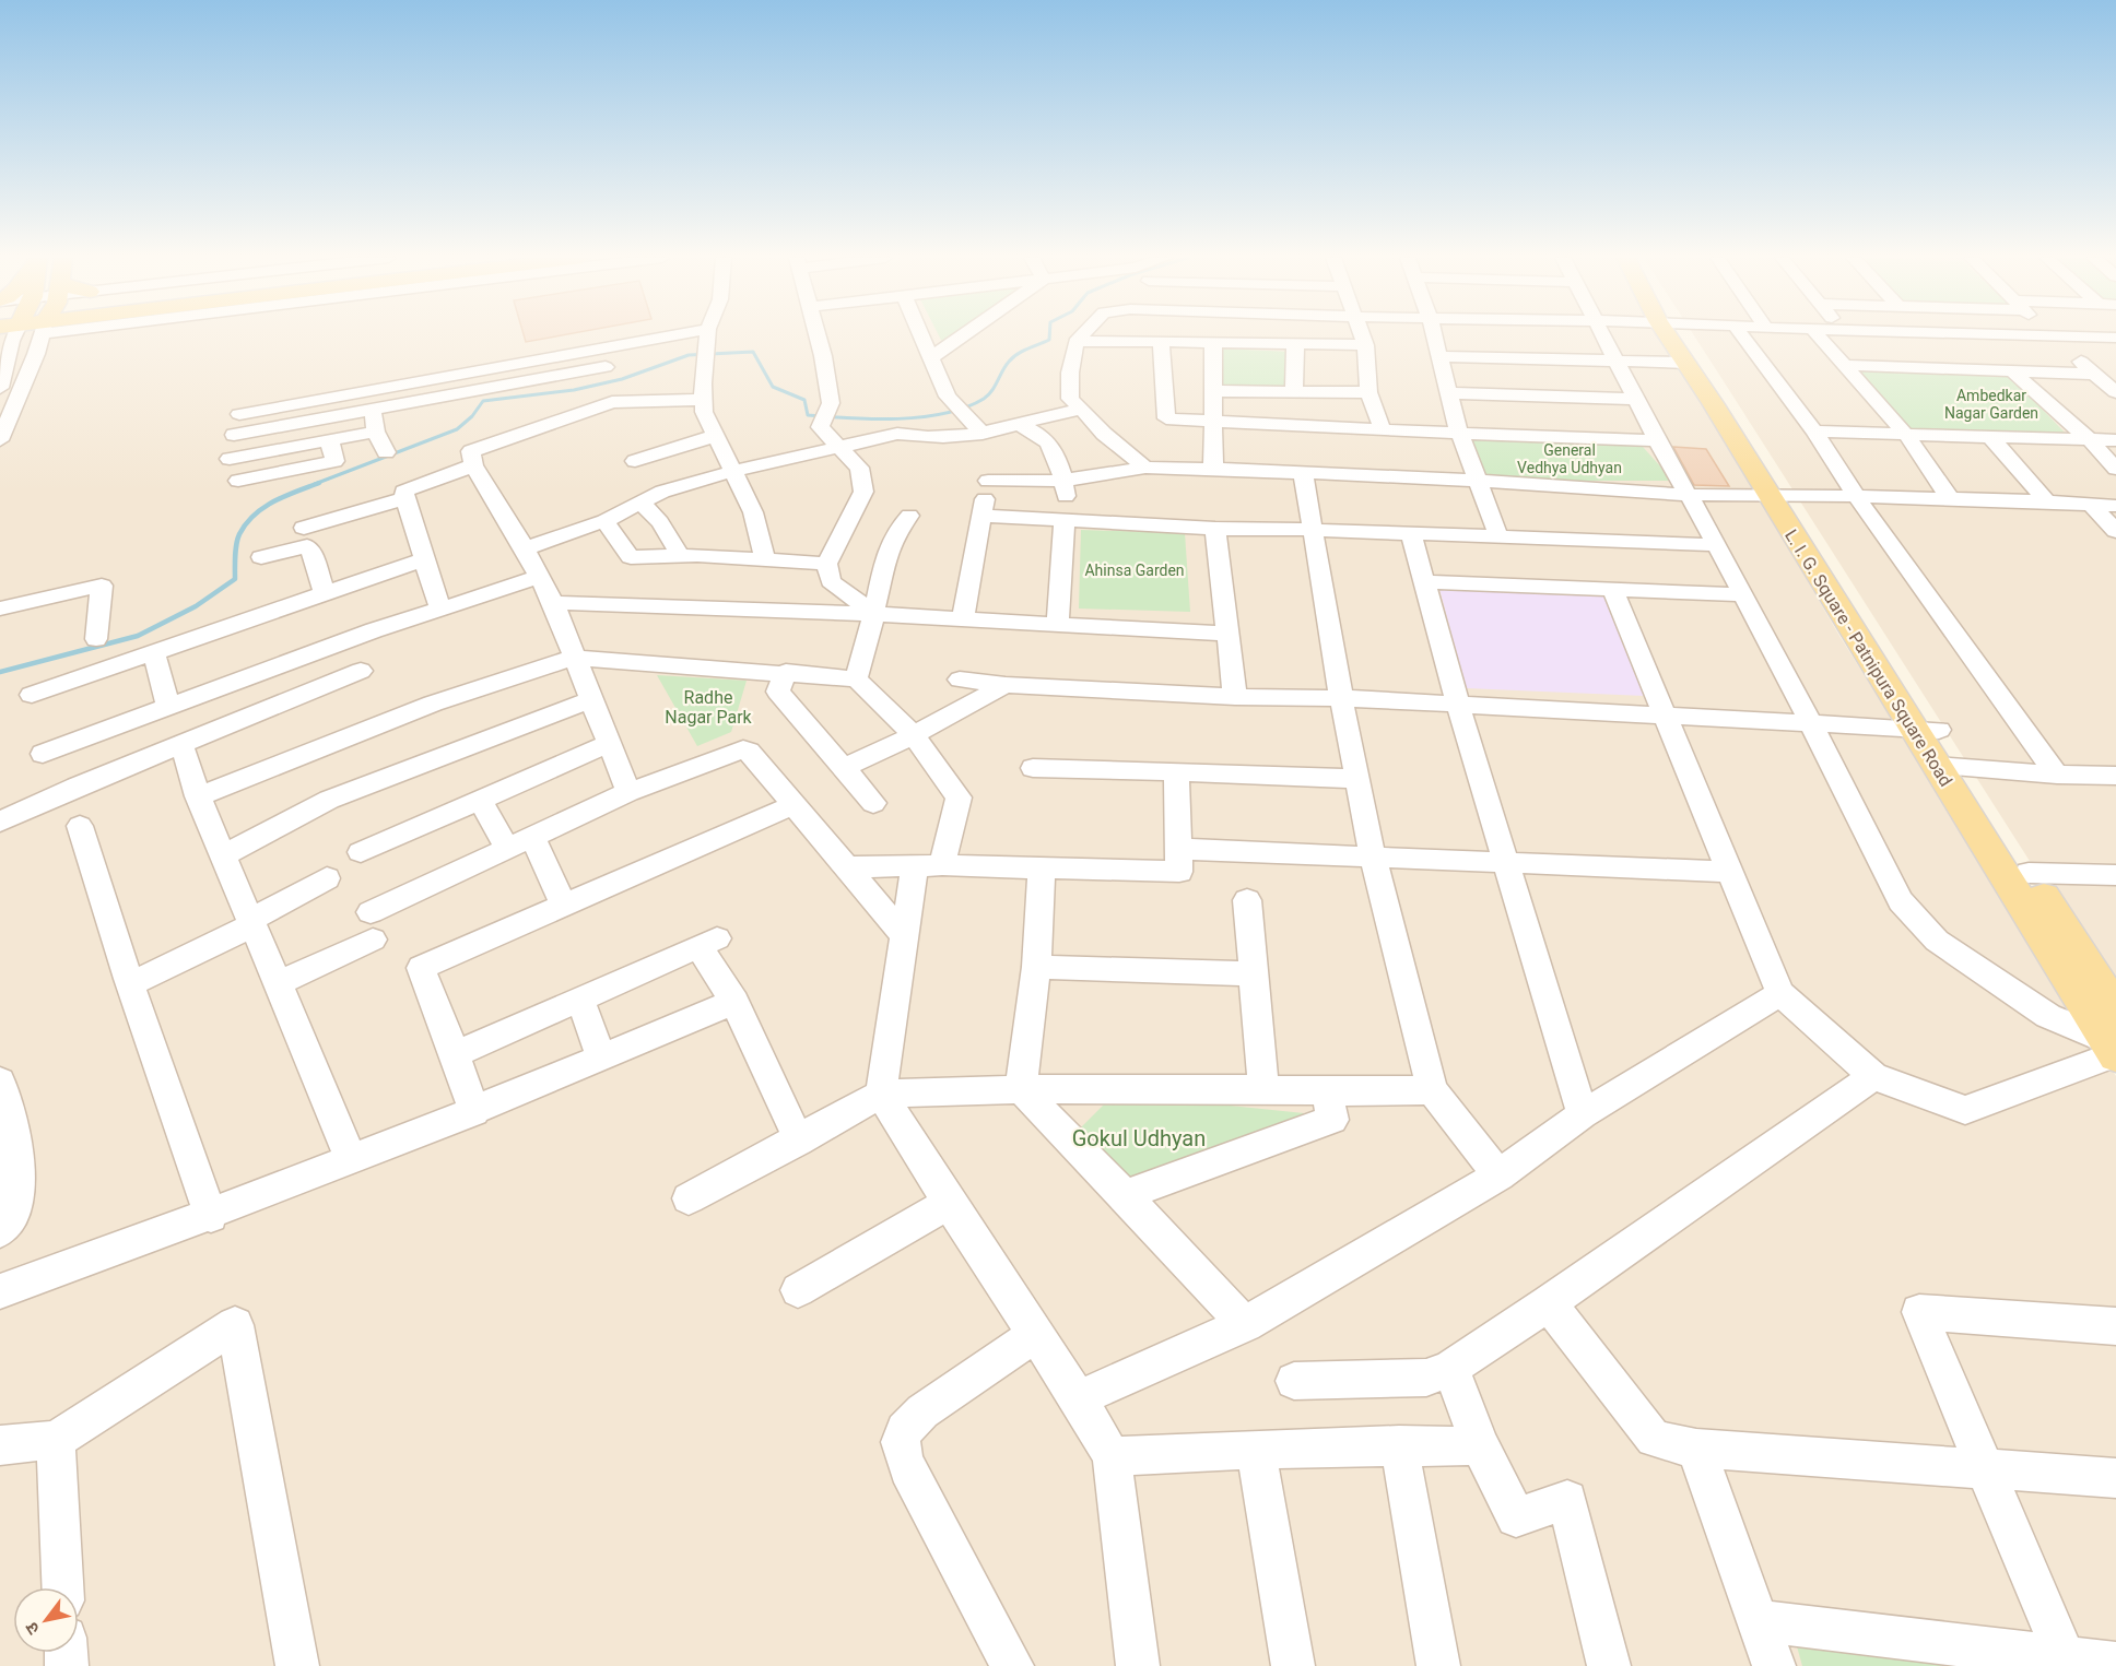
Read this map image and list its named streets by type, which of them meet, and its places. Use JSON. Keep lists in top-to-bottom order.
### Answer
{
  "streets": {
    "main road": ["L. I. G. Square - Patnipura Square Road"]
  },
  "parks": [
    "Ambedkar Nagar Garden",
    "General Vedhya Udhyan",
    "Ahinsa Garden",
    "Radhe Nagar Park",
    "Gokul Udhyan"
  ],
  "north": "bottom left"
}
